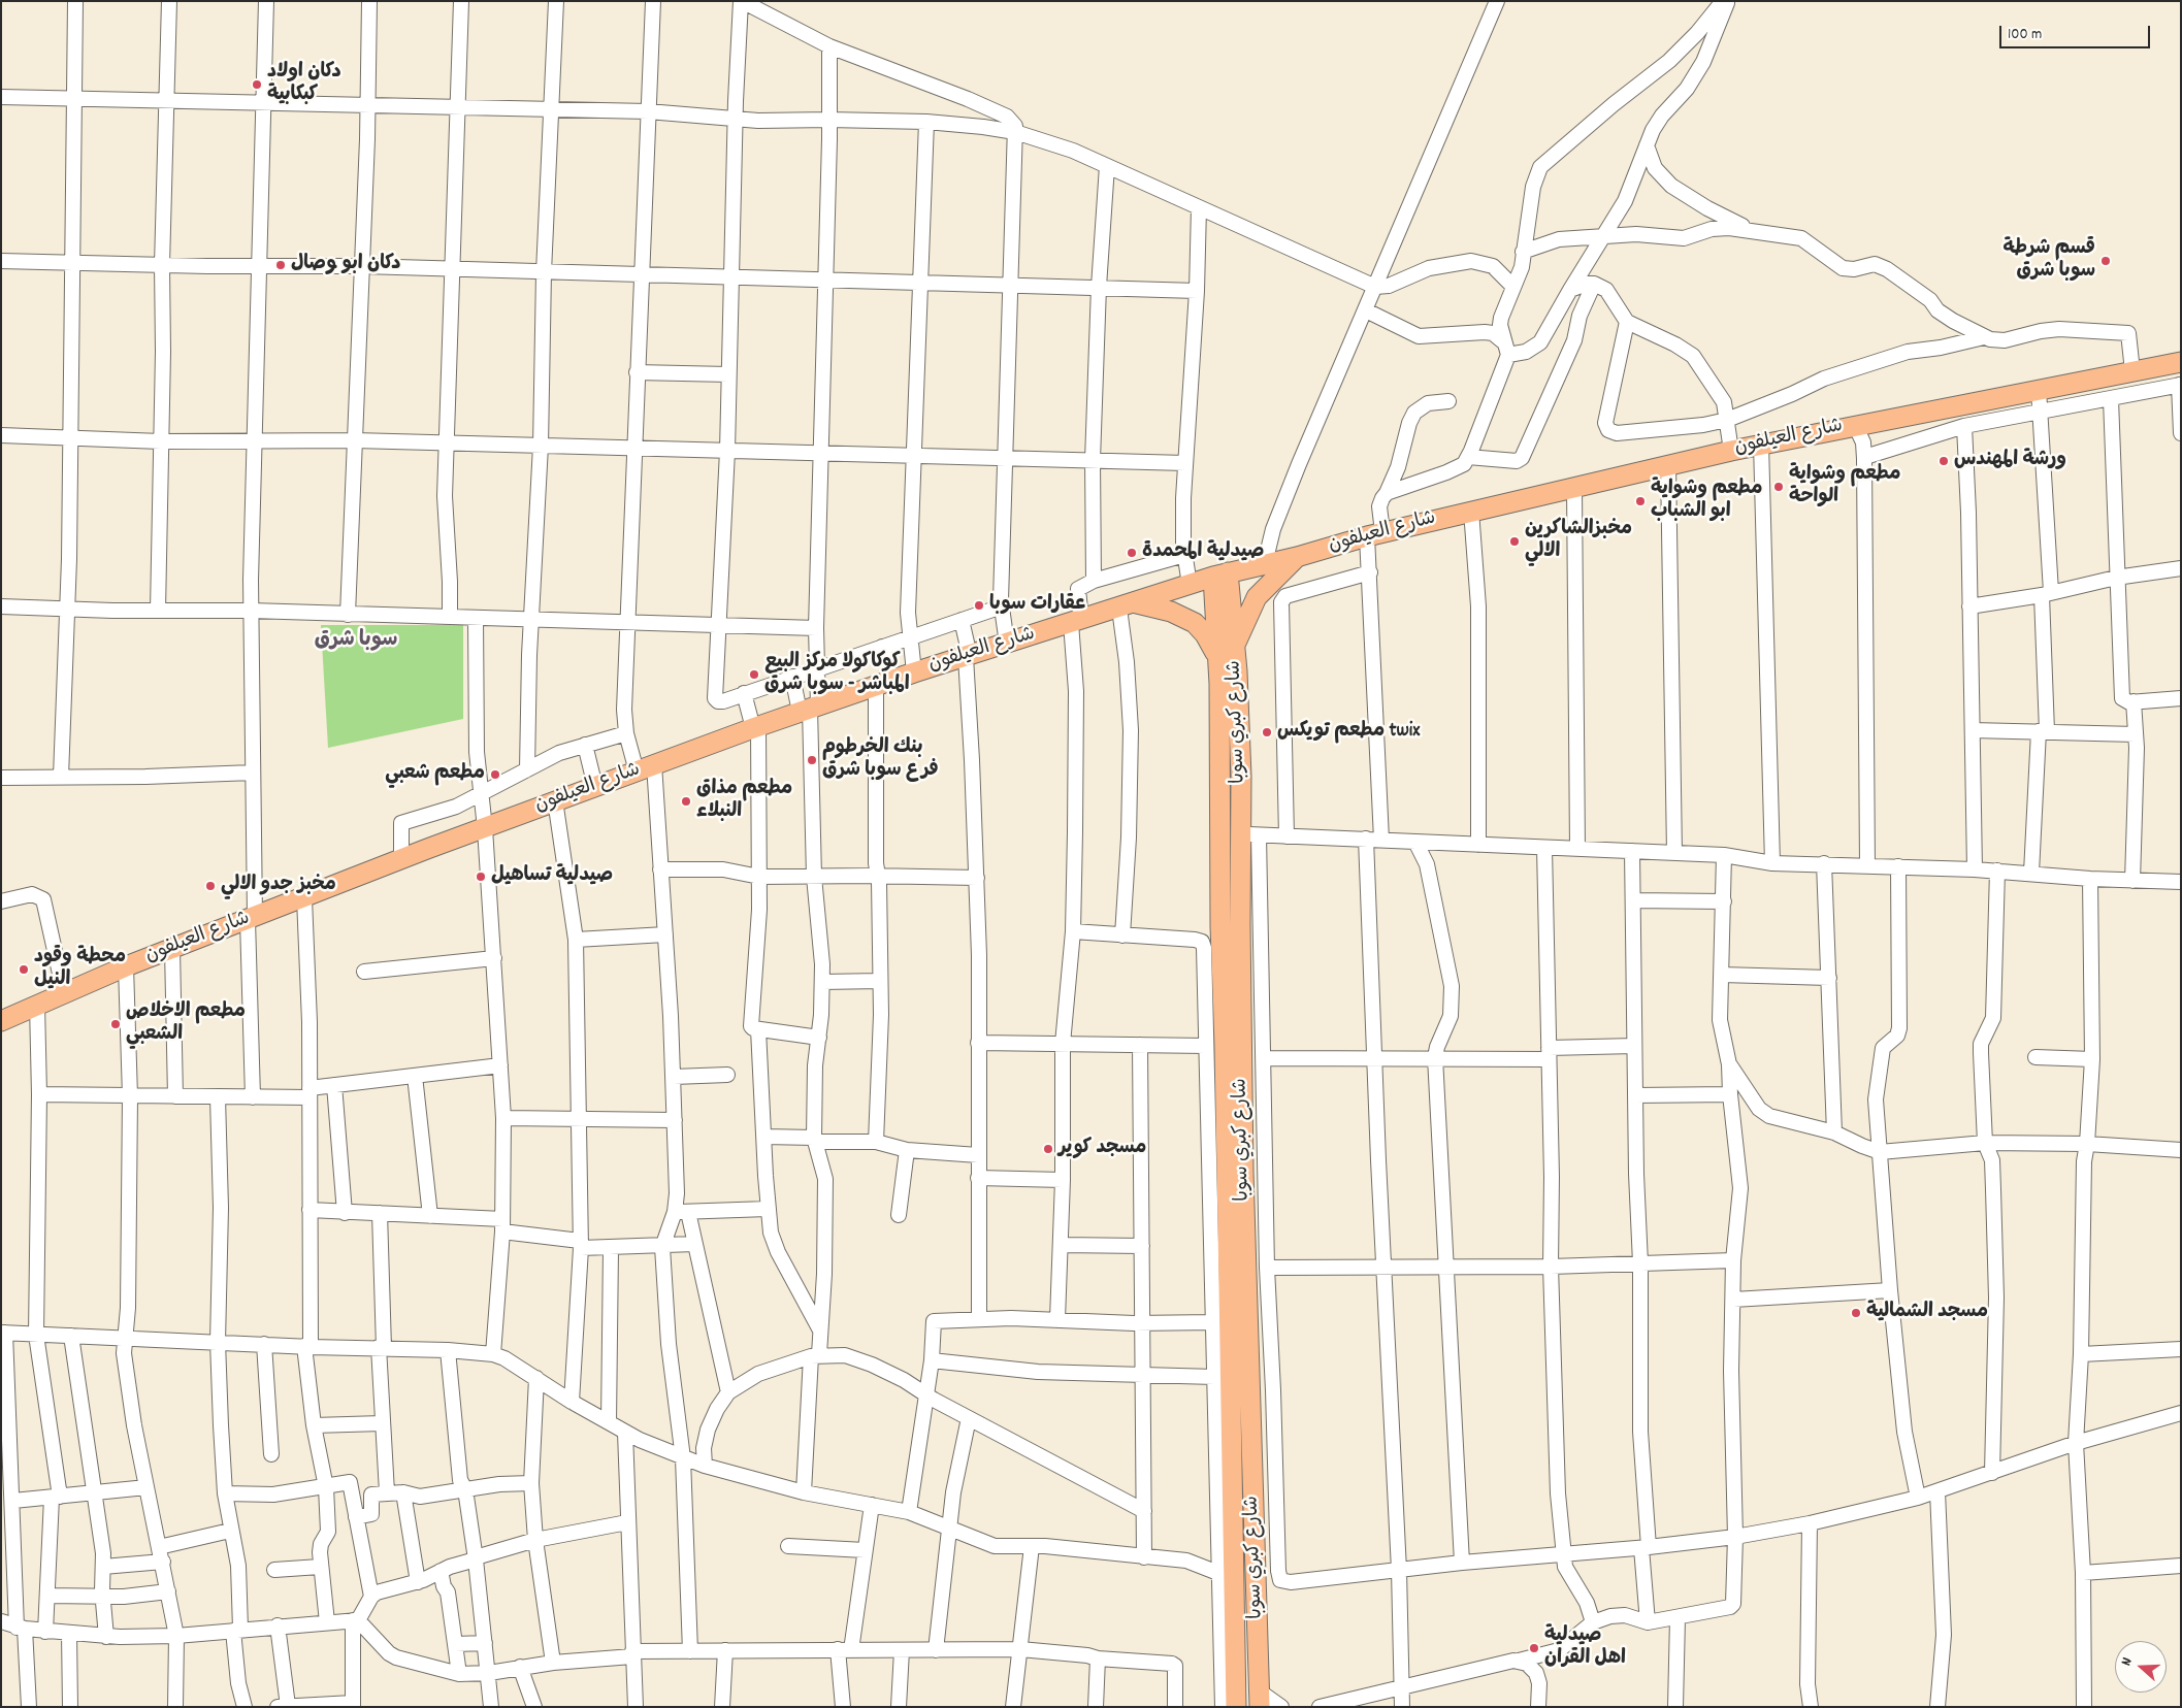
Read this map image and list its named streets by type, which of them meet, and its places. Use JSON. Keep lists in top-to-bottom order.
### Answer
{
  "streets": {
    "highway": ["شارع العيلفون", "شارع كبري سوبا"]
  },
  "crossings": [
    ["شارع العيلفون", "شارع كبري سوبا"]
  ],
  "districts": ["سوبا شرق"],
  "places": [
    "دكان اولاد كبكابية",
    "قسم شرطة سوبا شرق",
    "دكان ابو وصال",
    "ورشة المهندس",
    "مطعم وشواية الواحة",
    "مطعم وشواية ابو الشباب",
    "مخبزالشاكرين الالي",
    "صيدلية المحمدة",
    "عقارات سوبا",
    "كوكاكولا مركز البيع المباشر - سوبا شرق",
    "مطعم تويكس twix",
    "بنك الخرطوم فرع سوبا شرق",
    "مطعم شعبي",
    "مطعم مذاق النبلاء",
    "صيدلية تساهيل",
    "مخبز جدو الالي",
    "محطة وقود النيل",
    "مطعم الاخلاص الشعبي",
    "مسجد كوير",
    "مسجد الشمالية",
    "صيدلية اهل القران"
  ],
  "scale_bar": "100 m",
  "north": "left"
}
